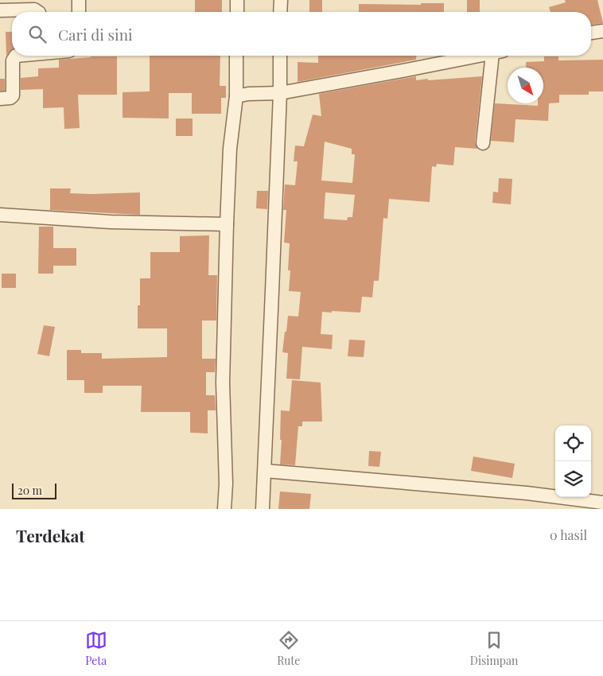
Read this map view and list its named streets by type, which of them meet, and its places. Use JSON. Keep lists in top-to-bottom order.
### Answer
{
  "scale_bar": "20 m",
  "north": "bottom right",
  "page": {
    "search": "Cari di sini",
    "scale": "20 m",
    "heading": ["Terdekat", "0 hasil"],
    "nav": ["Peta", "Rute", "Disimpan"]
  }
}
